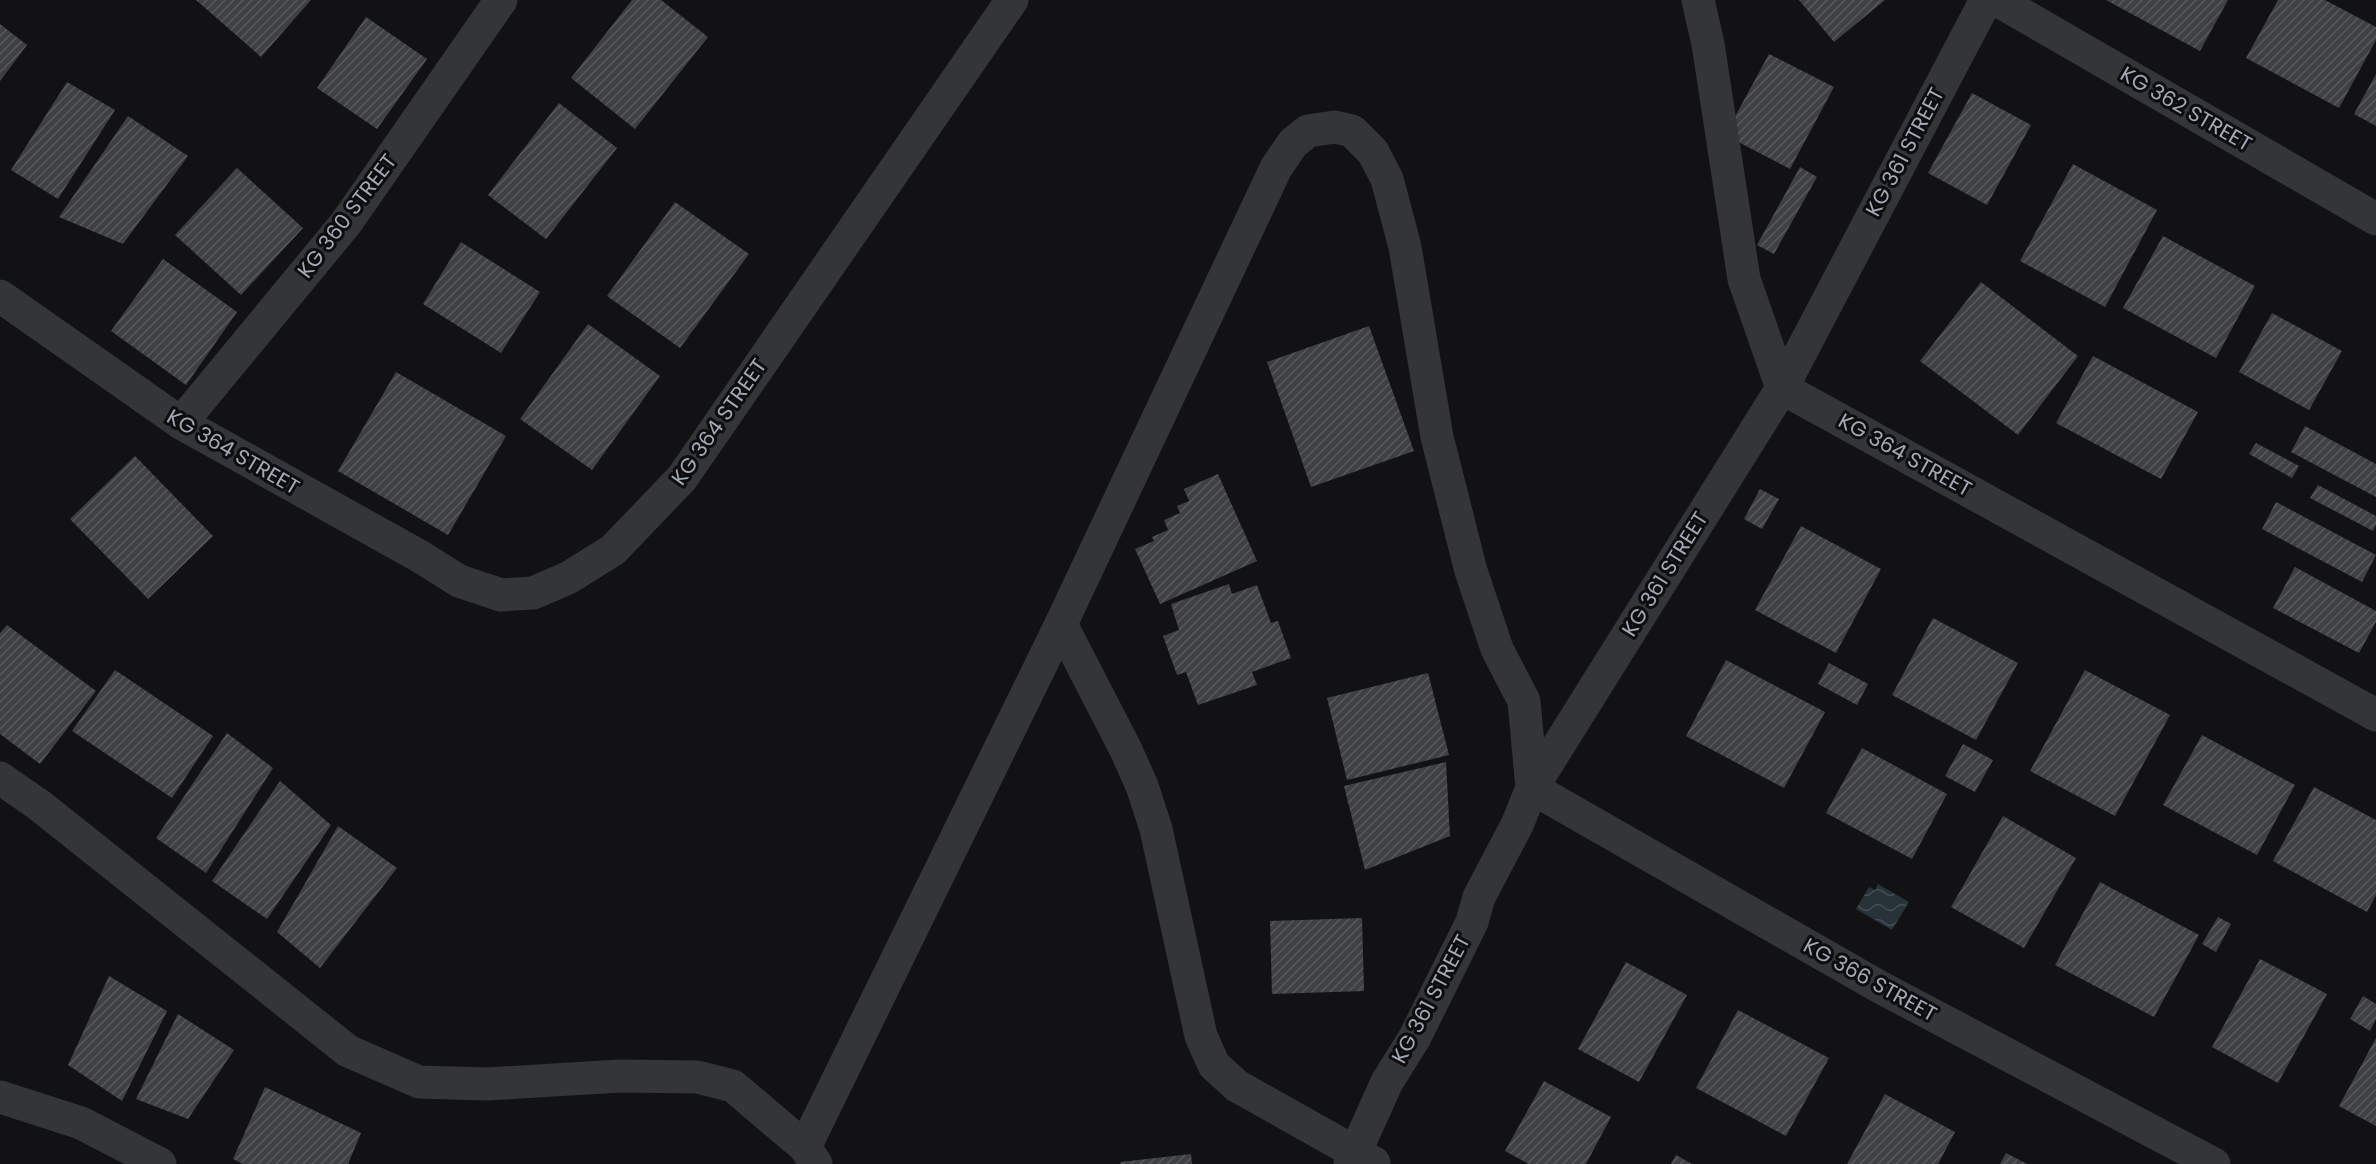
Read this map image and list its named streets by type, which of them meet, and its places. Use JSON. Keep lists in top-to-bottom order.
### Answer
{
  "streets": {
    "street": [
      "KG 362 STREET",
      "KG 361 STREET",
      "KG 360 STREET",
      "KG 364 STREET",
      "KG 366 STREET"
    ]
  },
  "crossings": [
    ["KG 361 STREET", "KG 364 STREET"],
    ["KG 361 STREET", "KG 366 STREET"],
    ["KG 360 STREET", "KG 364 STREET"]
  ]
}
